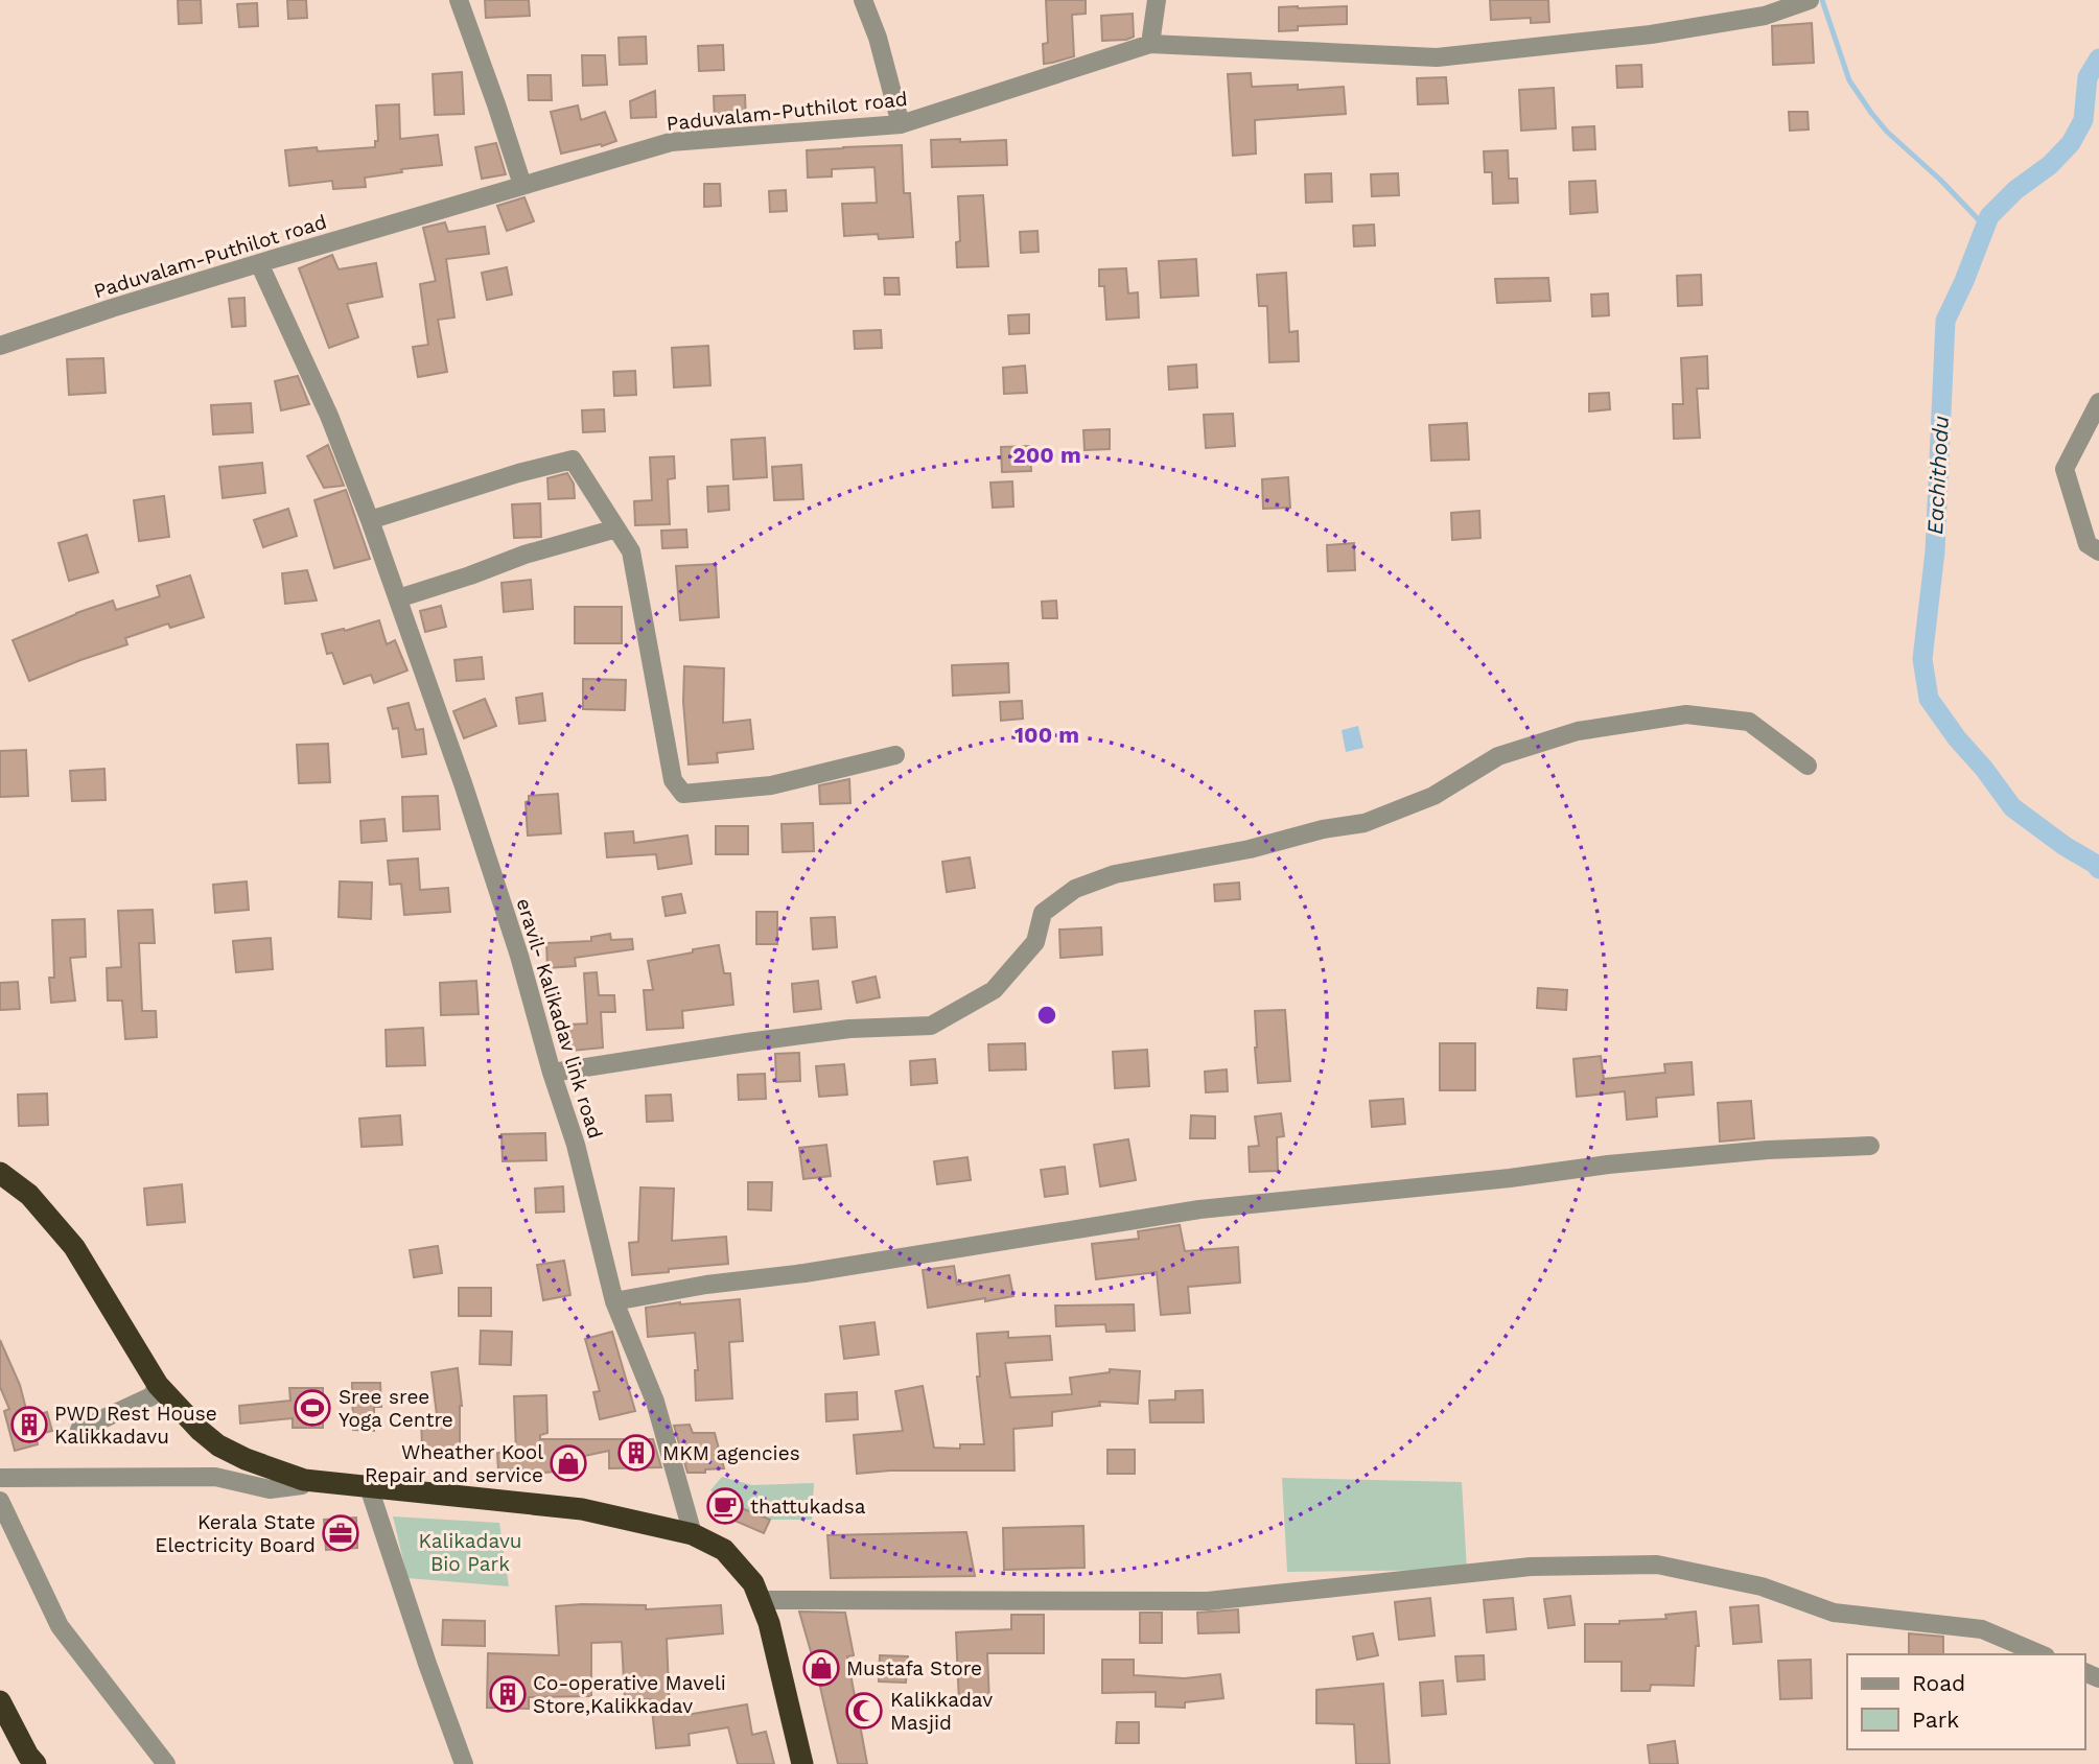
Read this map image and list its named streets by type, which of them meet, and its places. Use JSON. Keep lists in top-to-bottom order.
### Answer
{
  "streets": {
    "street": ["Paduvalam-Puthilot road", "eravil- Kalikadav link road"]
  },
  "crossings": [
    ["Paduvalam-Puthilot road", "eravil- Kalikadav link road"]
  ],
  "water": ["Eachithodu"],
  "parks": ["Kalikadavu Bio Park"],
  "places": {
    "sports": ["Sree sree Yoga Centre"],
    "building": ["PWD Rest House Kalikkadavu", "MKM agencies", "Co-operative Maveli Store,Kalikkadav"],
    "shop": ["Wheather Kool Repair and service", "Mustafa Store"],
    "cafe": ["thattukadsa"],
    "office": ["Kerala State Electricity Board"],
    "mosque": ["Kalikkadav Masjid"]
  },
  "legend": ["Road", "Park"],
  "rings": ["200 m", "100 m"]
}
